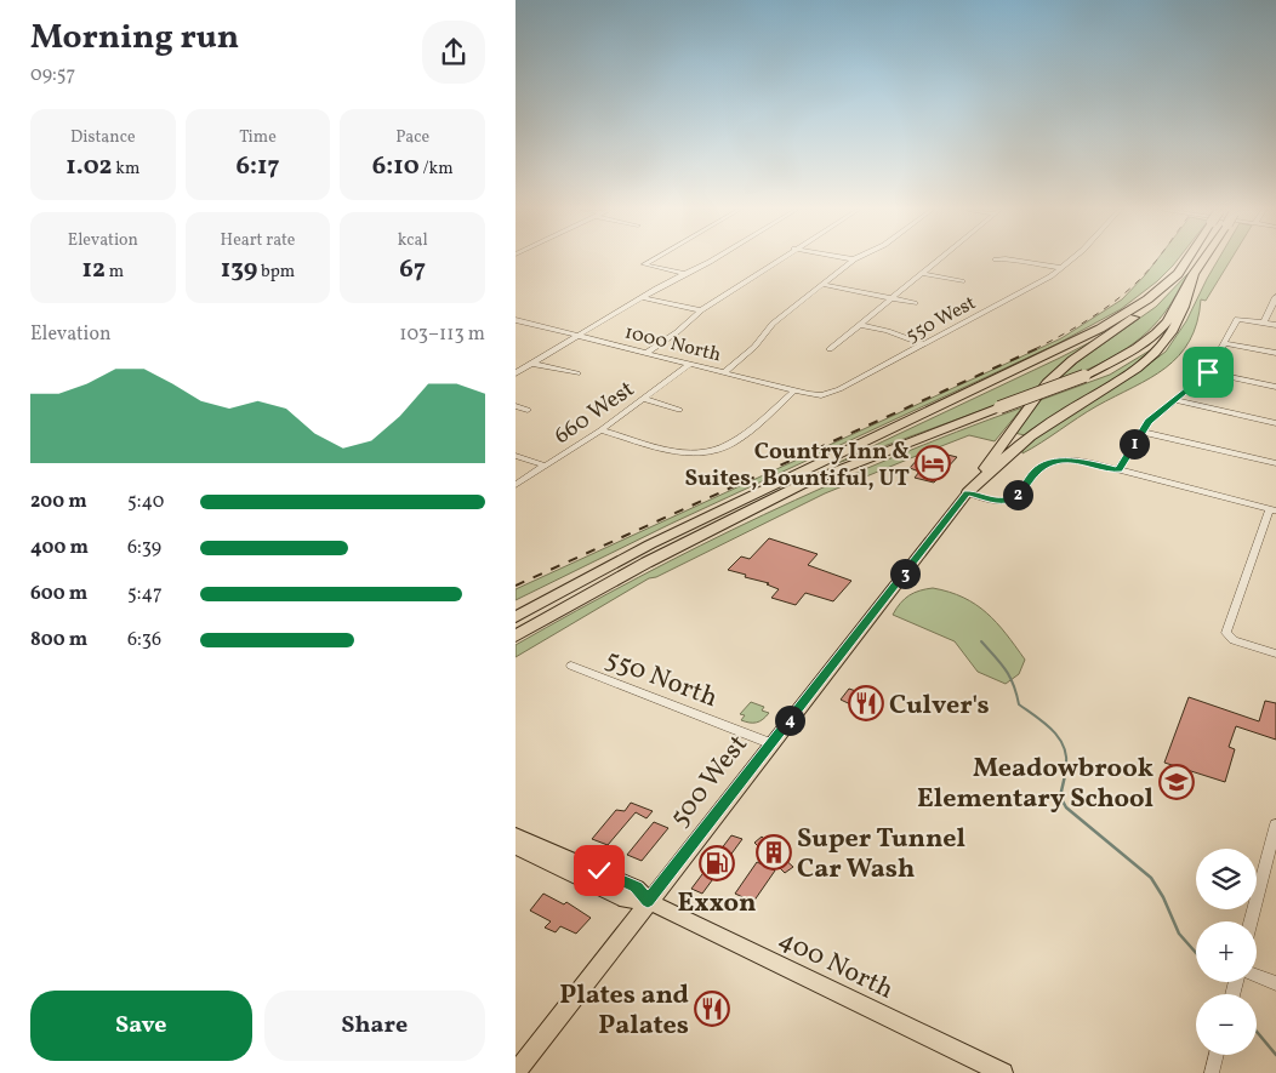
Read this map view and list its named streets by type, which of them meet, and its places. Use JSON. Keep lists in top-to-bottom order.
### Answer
{
  "streets": {
    "main road": ["500 West", "400 North"],
    "street": [
      "550 West",
      "1000 North",
      "660 West",
      "550 North"
    ]
  },
  "crossings": [
    ["550 West", "1000 North"],
    ["1000 North", "660 West"],
    ["550 North", "500 West"],
    ["500 West", "400 North"]
  ],
  "places": {
    "hotel": ["Country Inn & Suites, Bountiful, UT"],
    "restaurant": ["Culver's", "Plates and Palates"],
    "school or university": ["Meadowbrook Elementary School"],
    "building": ["Super Tunnel Car Wash"],
    "fuel station": ["Exxon"]
  },
  "page": {
    "heading": ["Morning run", "09:57"],
    "stats": [
      ["Distance", "1.02 km"],
      ["Time", "6:17"],
      ["Pace", "6:10 /km"],
      ["Elevation", "12 m"],
      ["Heart rate", "139 bpm"],
      ["kcal", "67"]
    ],
    "chart": ["Elevation", "103–113 m"],
    "pins": [
      "1",
      "2",
      "3",
      "4"
    ],
    "list": [
      {
        "name": "200 m",
        "note": "5:40"
      },
      {
        "name": "400 m",
        "note": "6:39"
      },
      {
        "name": "600 m",
        "note": "5:47"
      },
      {
        "name": "800 m",
        "note": "6:36"
      }
    ],
    "map_buttons": ["+", "−"],
    "buttons": ["Save", "Share"]
  }
}
